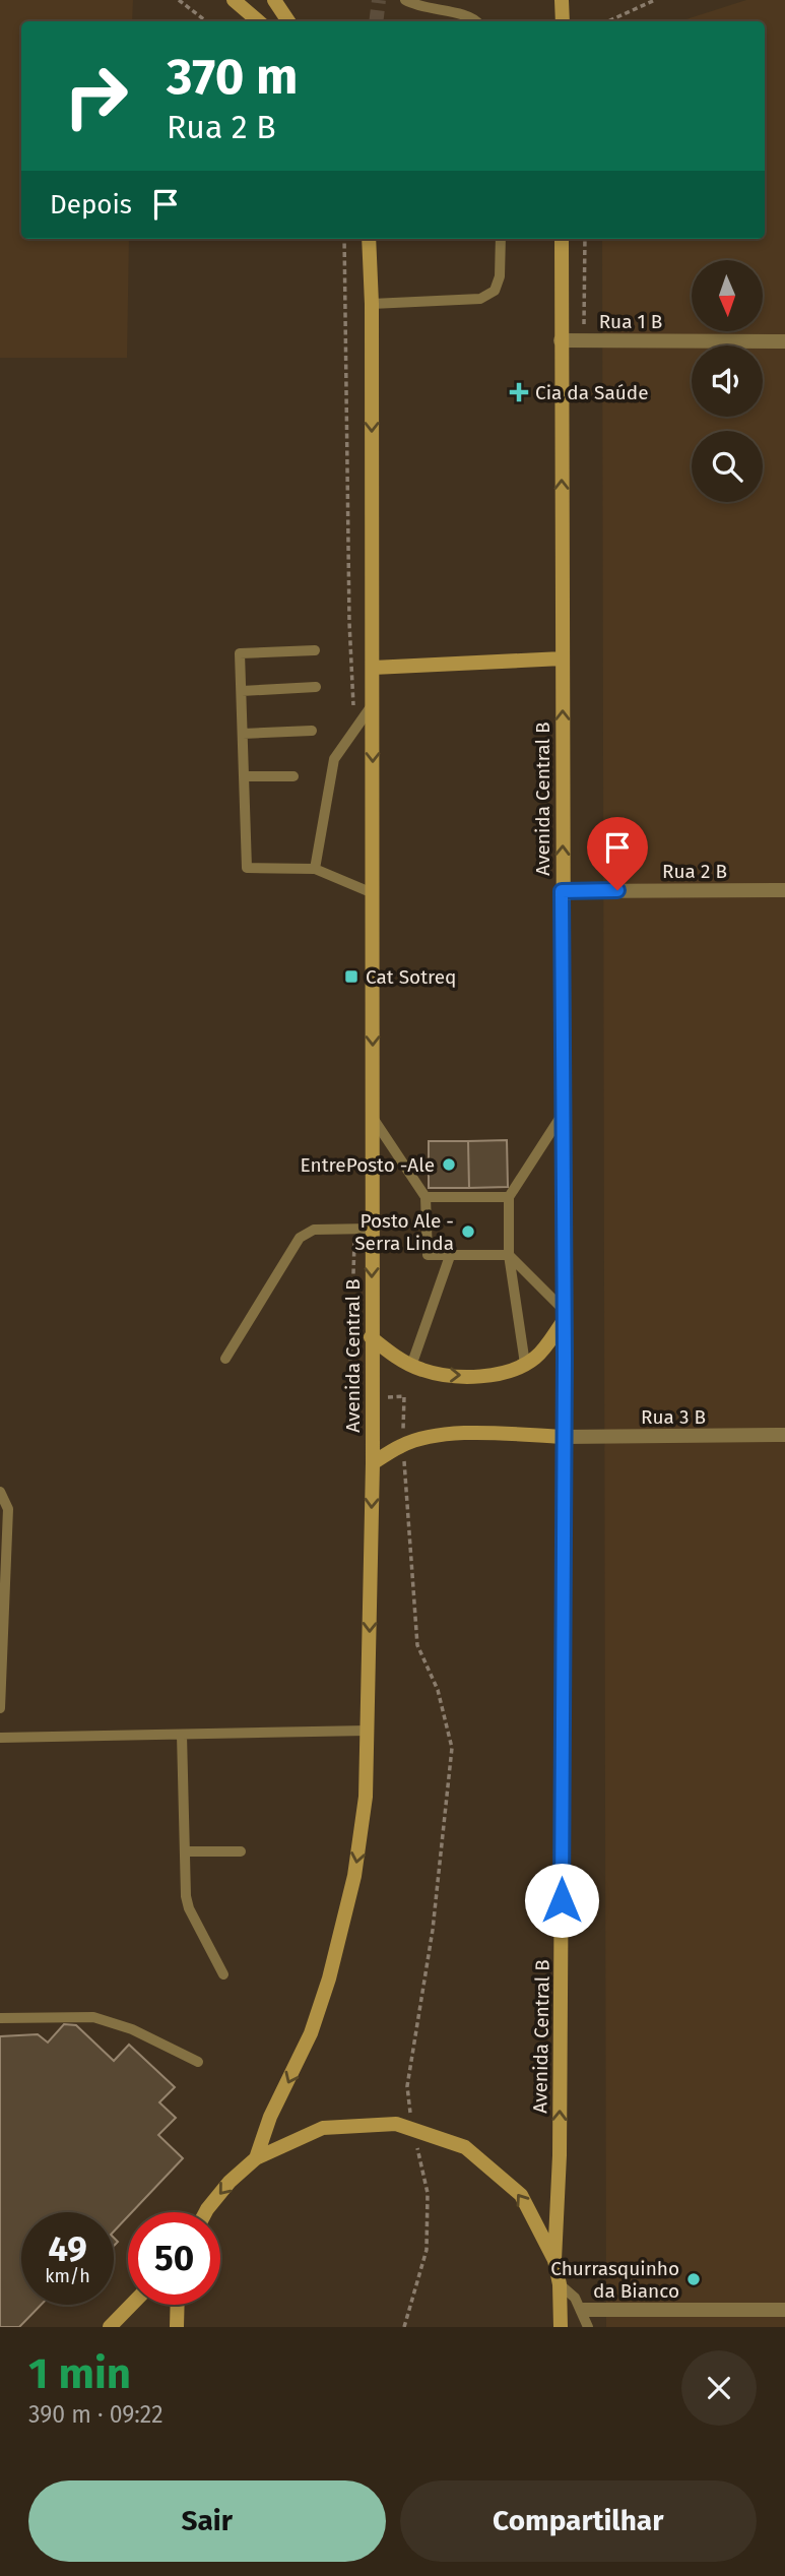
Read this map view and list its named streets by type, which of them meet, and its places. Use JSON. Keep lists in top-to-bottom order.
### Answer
{
  "streets": {
    "main road": ["Avenida Central B"],
    "street": ["Rua 1 B", "Rua 2 B", "Rua 3 B"]
  },
  "crossings": [
    ["Rua 1 B", "Avenida Central B"],
    ["Avenida Central B", "Rua 2 B"],
    ["Avenida Central B", "Rua 3 B"]
  ],
  "places": {
    "health": ["Cia da Saúde"],
    "transit": ["Cat Sotreq"],
    "other": ["EntrePosto -Ale", "Posto Ale - Serra Linda", "Churrasquinho da Bianco"]
  },
  "north": "bottom",
  "page": {
    "turn": ["370 m", "Rua 2 B"],
    "then": "Depois",
    "speed": "49 km/h",
    "limit": "50",
    "heading": ["1 min", "390 m · 09:22"],
    "buttons": ["Sair", "Compartilhar"]
  }
}
